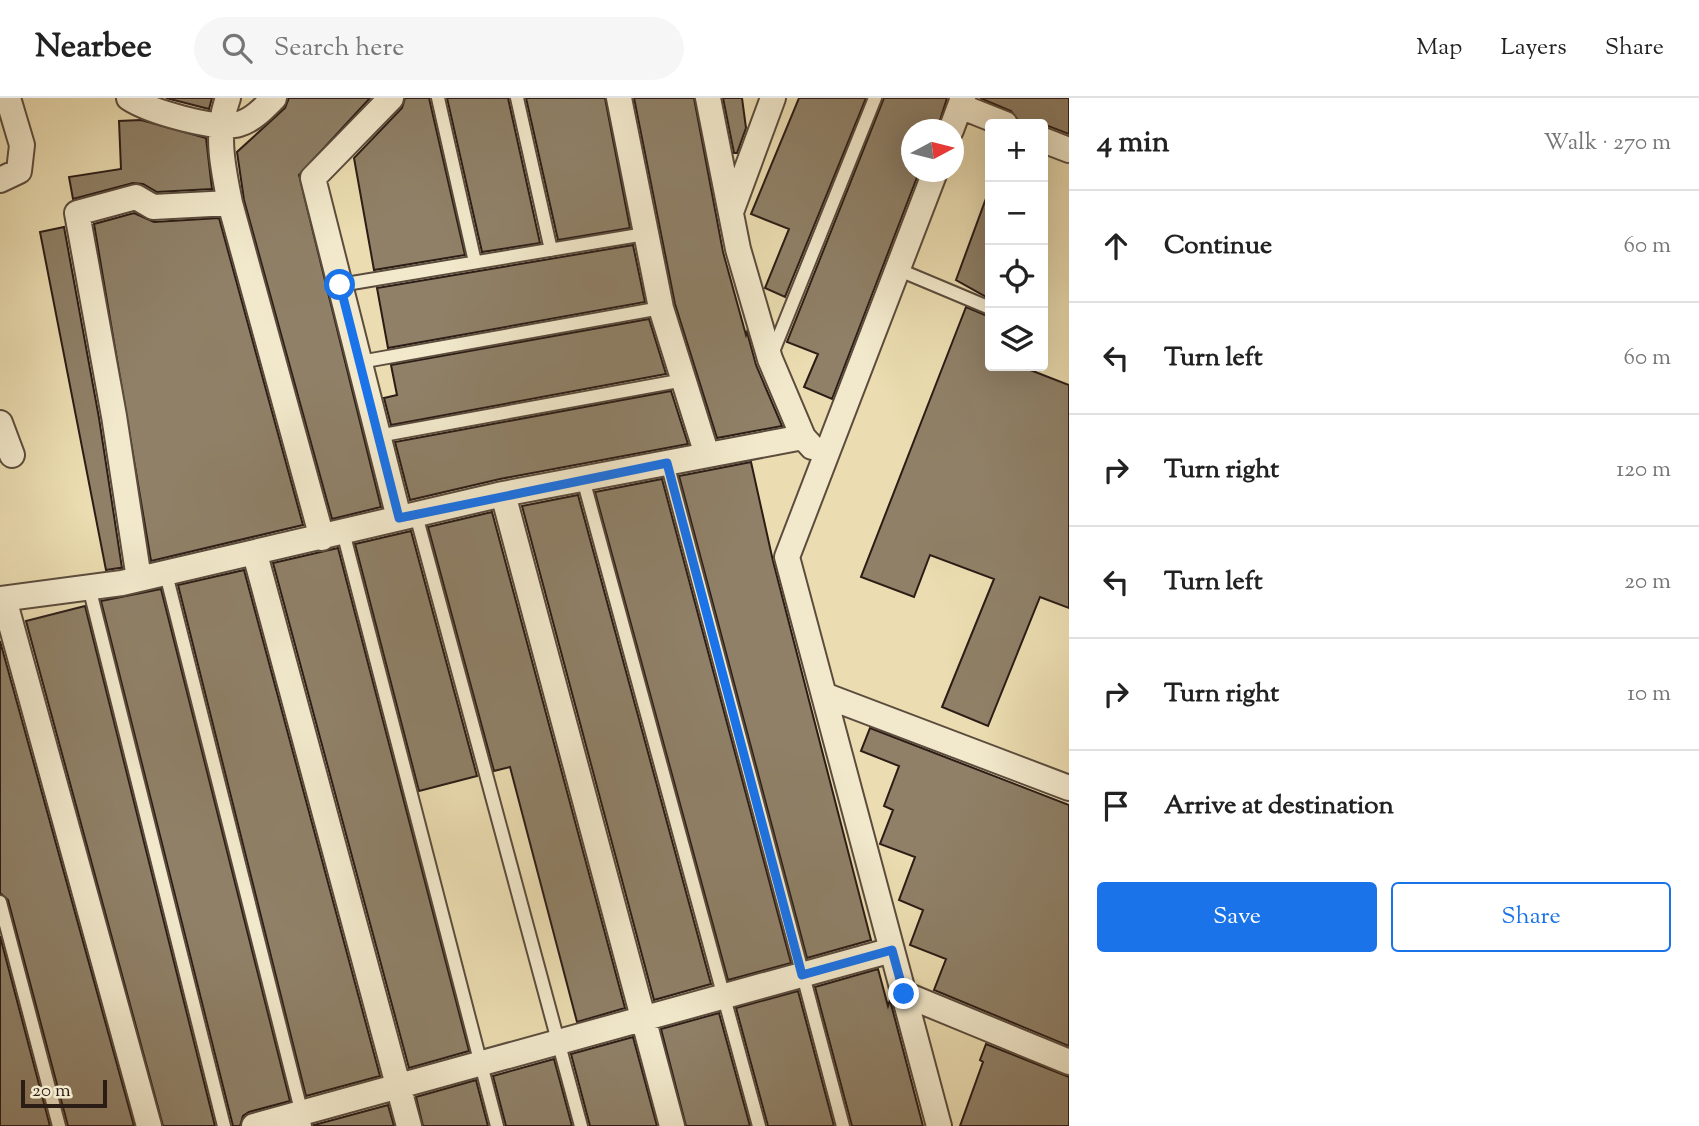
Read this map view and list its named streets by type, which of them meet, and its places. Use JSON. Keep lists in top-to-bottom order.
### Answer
{
  "scale_bar": "20 m",
  "north": "right",
  "page": {
    "header": "Nearbee",
    "search": "Search here",
    "nav": ["Map", "Layers", "Share"],
    "heading": ["4 min", "Walk · 270 m"],
    "map_buttons": ["+", "−"],
    "list": [
      ["Continue", "60 m"],
      ["Turn left", "60 m"],
      ["Turn right", "120 m"],
      ["Turn left", "20 m"],
      ["Turn right", "10 m"],
      "Arrive at destination"
    ],
    "buttons": ["Save", "Share"],
    "scale": "20 m"
  }
}
